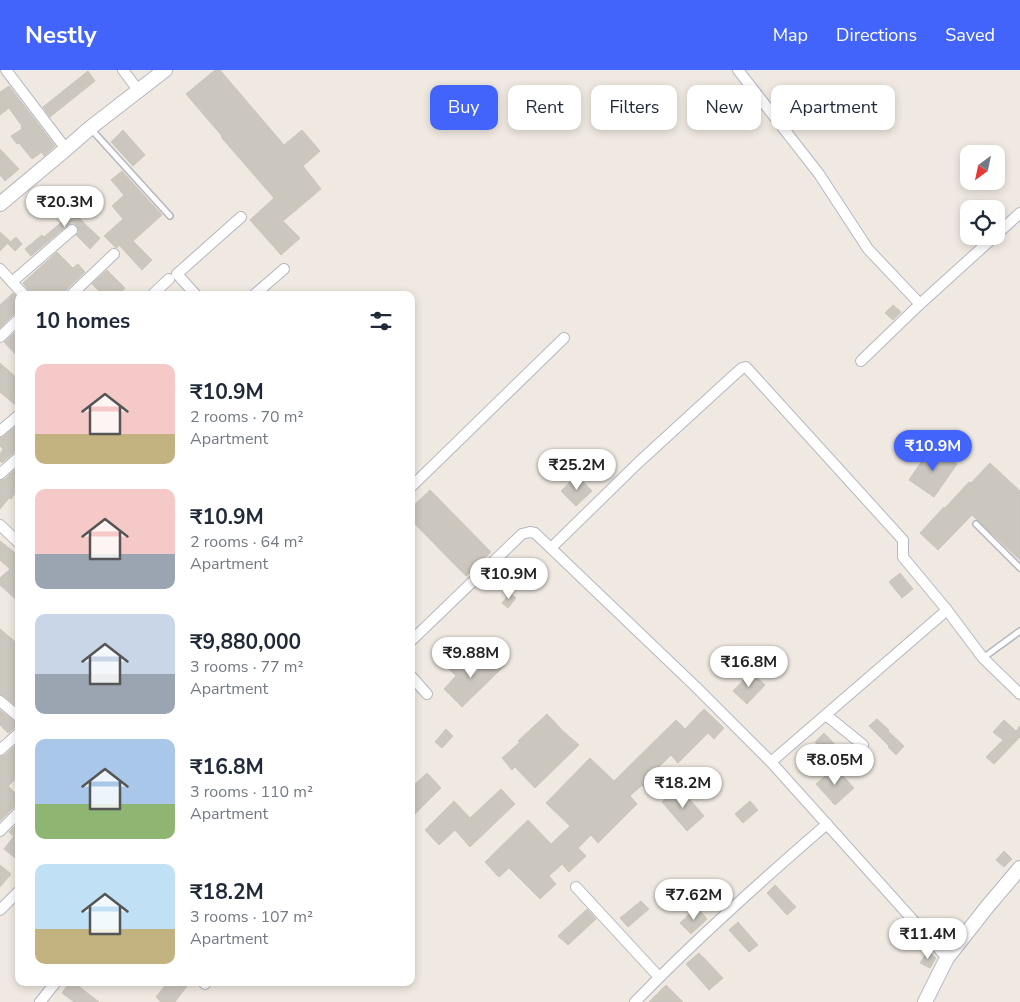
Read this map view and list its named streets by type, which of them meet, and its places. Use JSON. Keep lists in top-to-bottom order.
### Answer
{
  "north": "bottom left",
  "page": {
    "header": "Nestly",
    "nav": ["Map", "Directions", "Saved"],
    "chip": [
      "Buy",
      "Rent",
      "Filters",
      "New",
      "Apartment"
    ],
    "price": [
      "₹20.3M",
      "₹10.9M",
      "₹25.2M",
      "₹10.9M",
      "₹9.88M",
      "₹16.8M",
      "₹8.05M",
      "₹18.2M",
      "₹7.62M",
      "₹11.4M"
    ],
    "heading": "10 homes",
    "list": [
      {
        "name": "₹10.9M",
        "note": "2 rooms · 70 m² · Apartment"
      },
      {
        "name": "₹10.9M",
        "note": "2 rooms · 64 m² · Apartment"
      },
      {
        "name": "₹9,880,000",
        "note": "3 rooms · 77 m² · Apartment"
      },
      {
        "name": "₹16.8M",
        "note": "3 rooms · 110 m² · Apartment"
      },
      {
        "name": "₹18.2M",
        "note": "3 rooms · 107 m² · Apartment"
      }
    ]
  }
}
